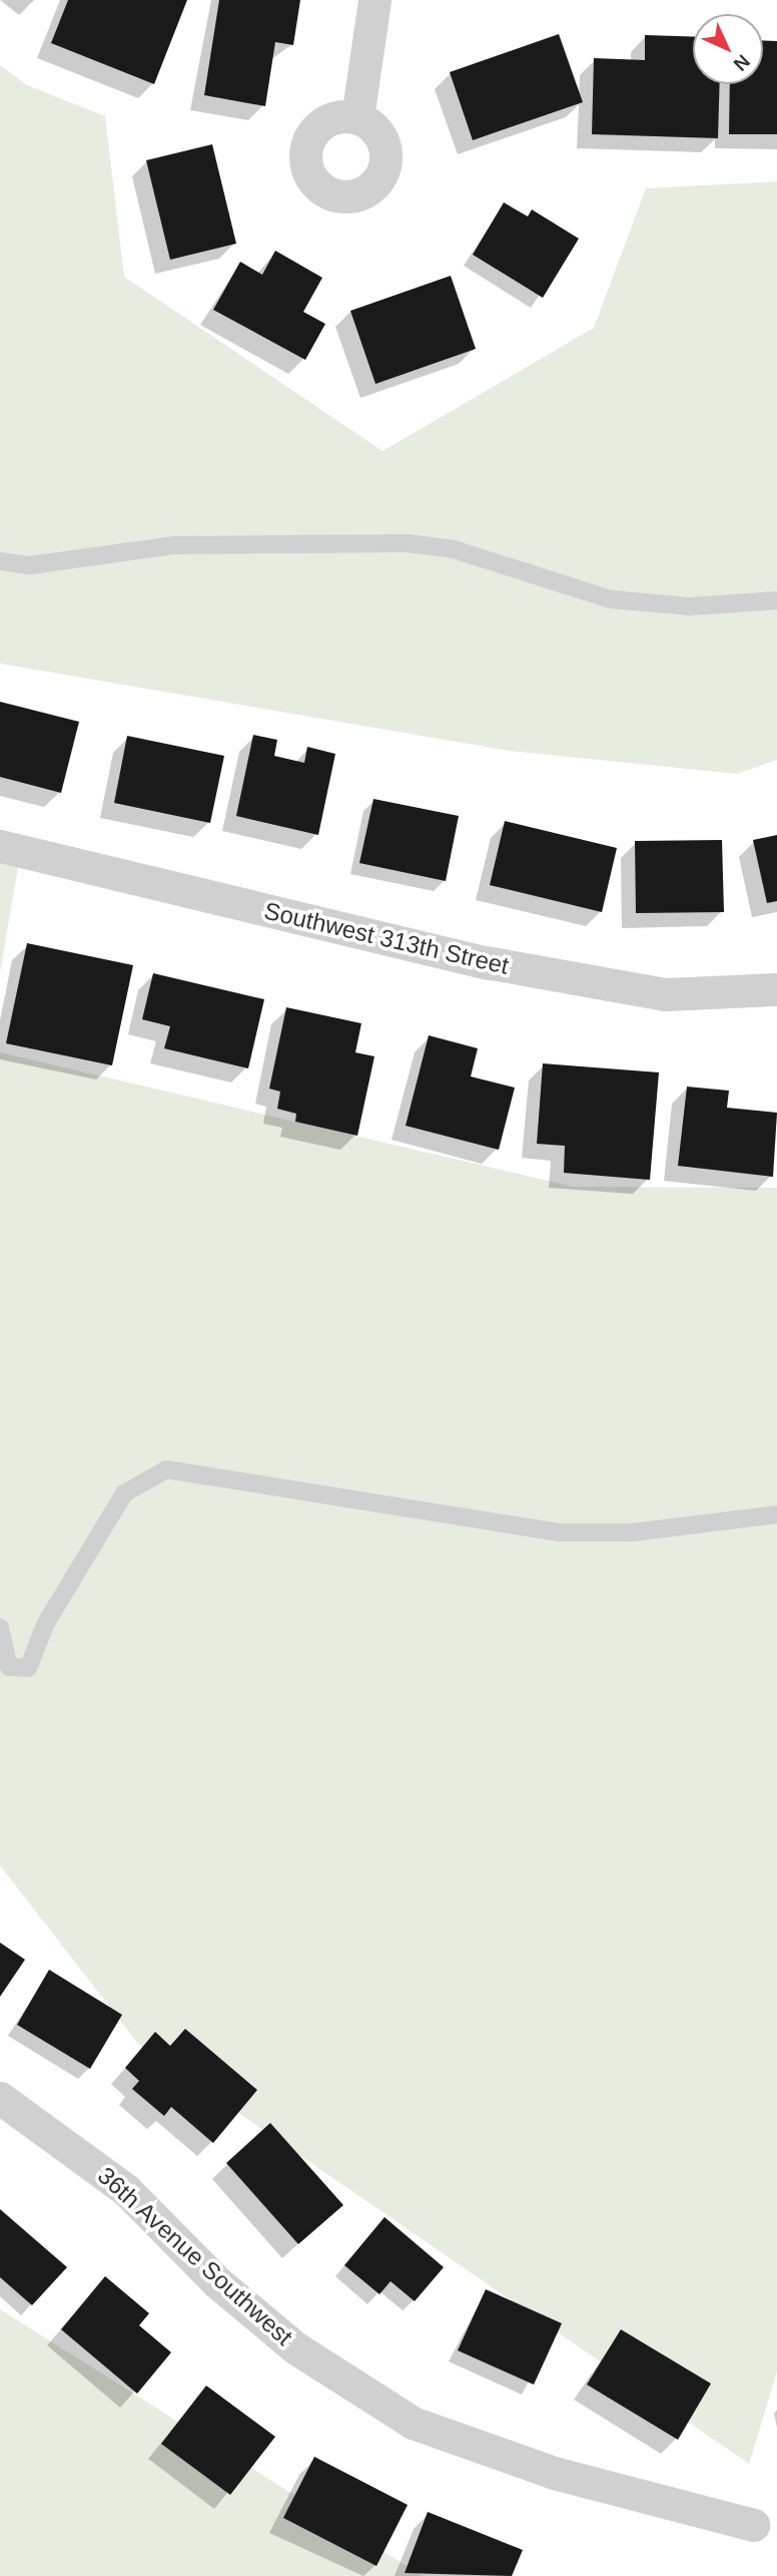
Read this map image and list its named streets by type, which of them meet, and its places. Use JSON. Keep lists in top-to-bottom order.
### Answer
{
  "streets": {
    "street": ["Southwest 313th Street", "36th Avenue Southwest"]
  },
  "north": "bottom right"
}
